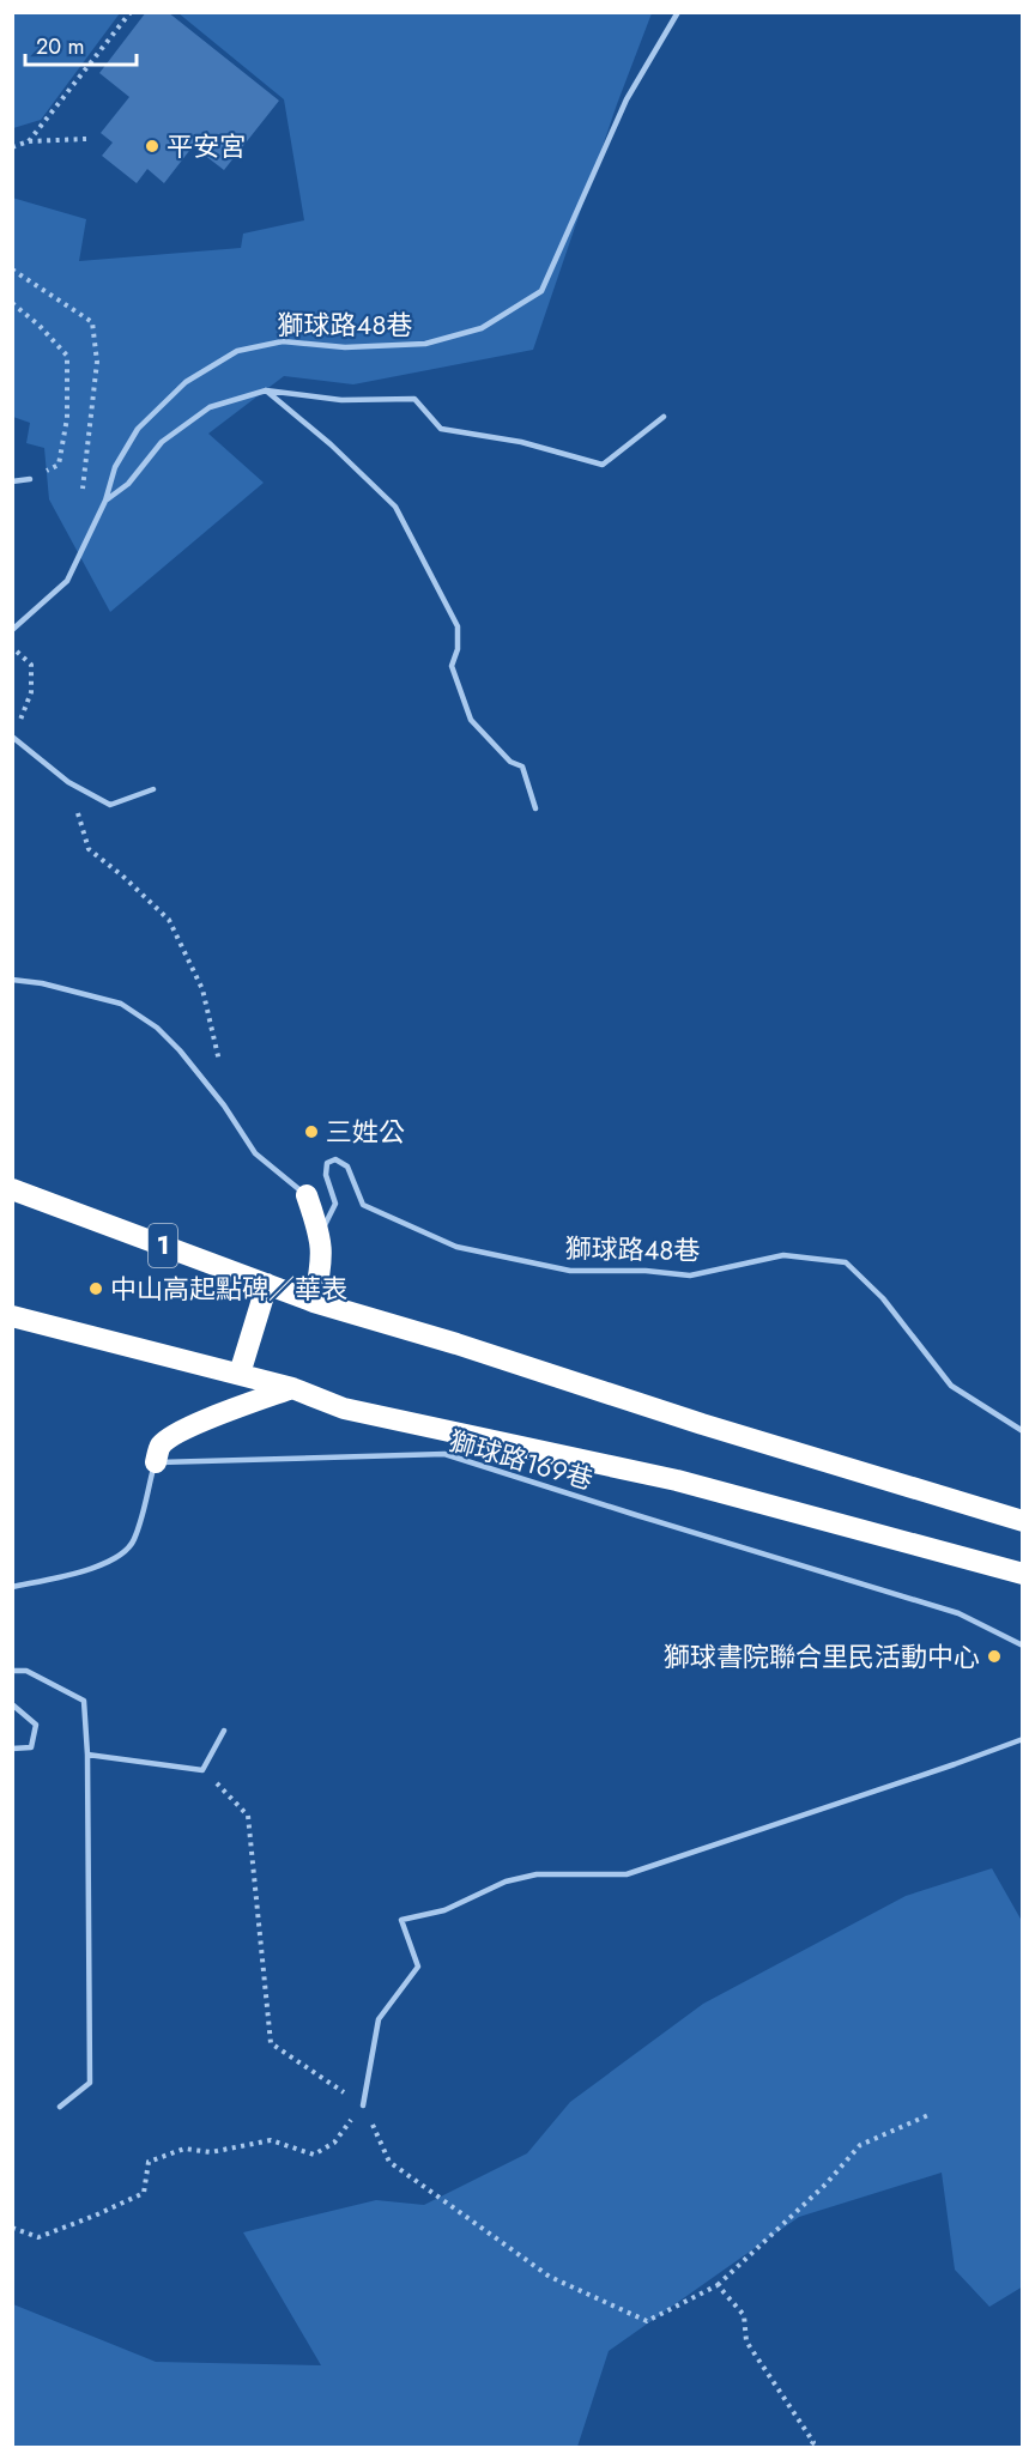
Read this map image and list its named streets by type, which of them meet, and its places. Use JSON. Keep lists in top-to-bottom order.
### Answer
{
  "streets": {
    "highway": ["1"],
    "lane": ["獅球路48巷", "獅球路169巷"]
  },
  "places": [
    "平安宮",
    "三姓公",
    "中山高起點碑／華表",
    "獅球書院聯合里民活動中心"
  ],
  "scale_bar": "20 m"
}
